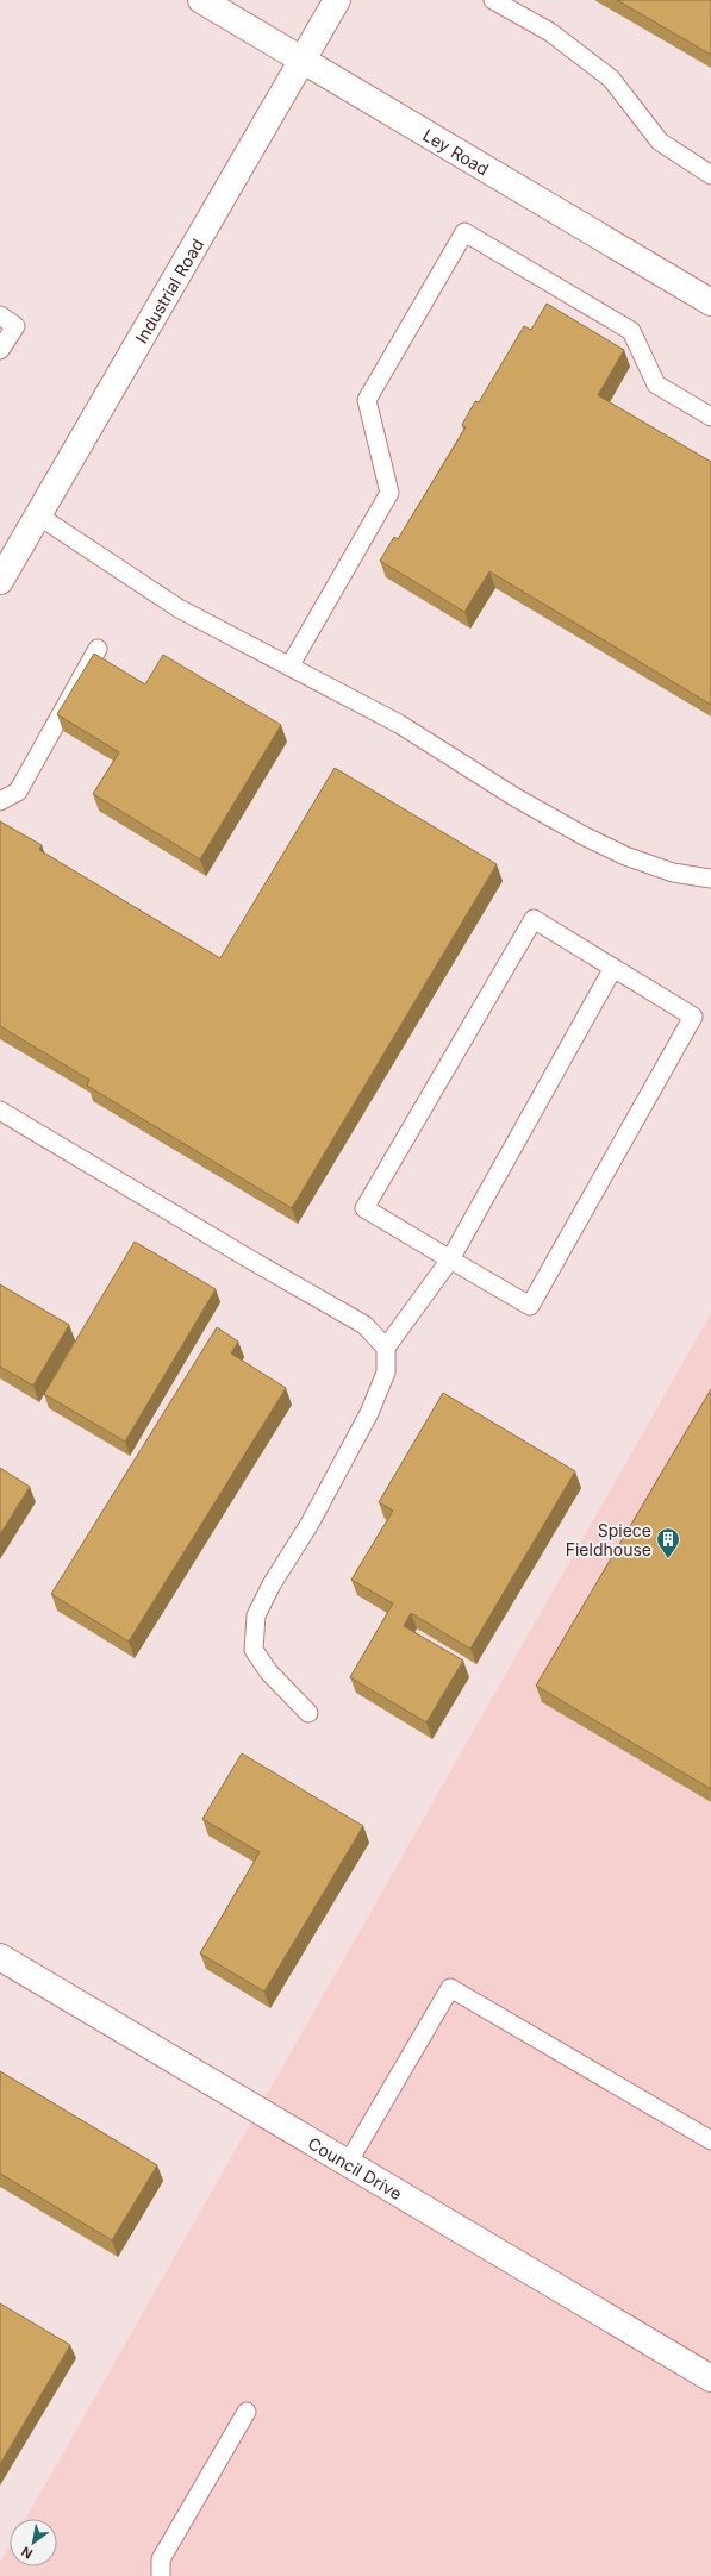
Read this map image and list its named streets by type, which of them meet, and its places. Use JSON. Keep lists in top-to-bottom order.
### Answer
{
  "streets": {
    "street": ["Ley Road", "Industrial Road", "Council Drive"]
  },
  "crossings": [
    ["Ley Road", "Industrial Road"]
  ],
  "places": {
    "building": ["Spiece Fieldhouse"]
  },
  "north": "bottom left"
}
